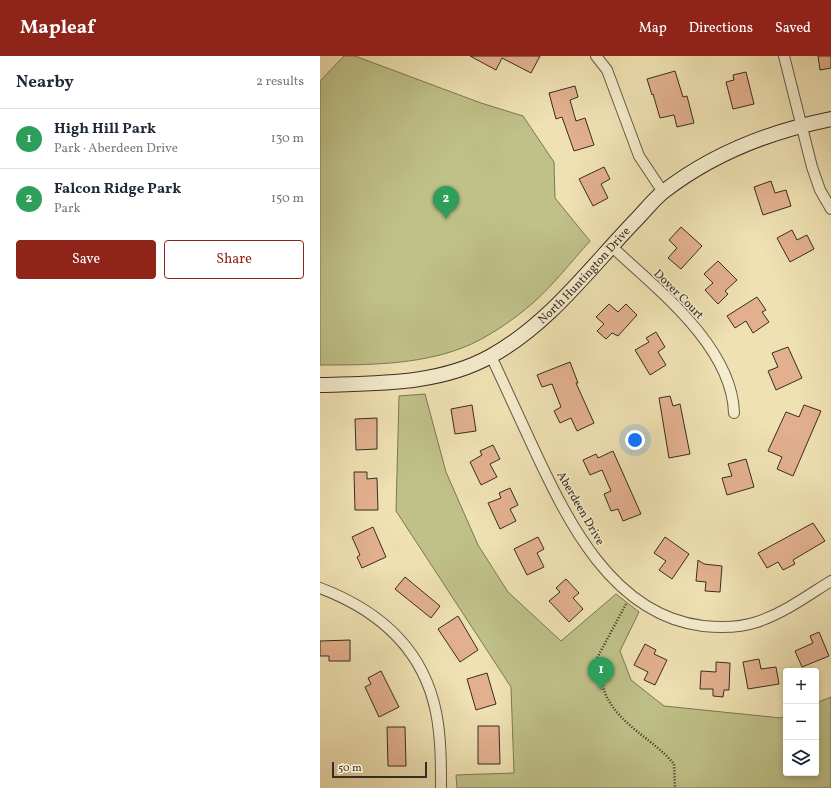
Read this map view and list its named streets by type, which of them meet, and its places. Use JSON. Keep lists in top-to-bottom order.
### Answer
{
  "streets": {
    "street": ["North Huntington Drive", "Dover Court", "Aberdeen Drive"]
  },
  "crossings": [
    ["North Huntington Drive", "Dover Court"],
    ["North Huntington Drive", "Aberdeen Drive"]
  ],
  "scale_bar": "50 m",
  "page": {
    "header": "Mapleaf",
    "nav": ["Map", "Directions", "Saved"],
    "heading": ["Nearby", "2 results"],
    "list": [
      {
        "mark": "1",
        "name": "High Hill Park",
        "note": "Park · Aberdeen Drive",
        "value": "130 m"
      },
      {
        "mark": "2",
        "name": "Falcon Ridge Park",
        "note": "Park",
        "value": "150 m"
      }
    ],
    "pins": ["2", "1"],
    "buttons": ["Save", "Share"],
    "map_buttons": ["+", "−"],
    "scale": "50 m"
  }
}
